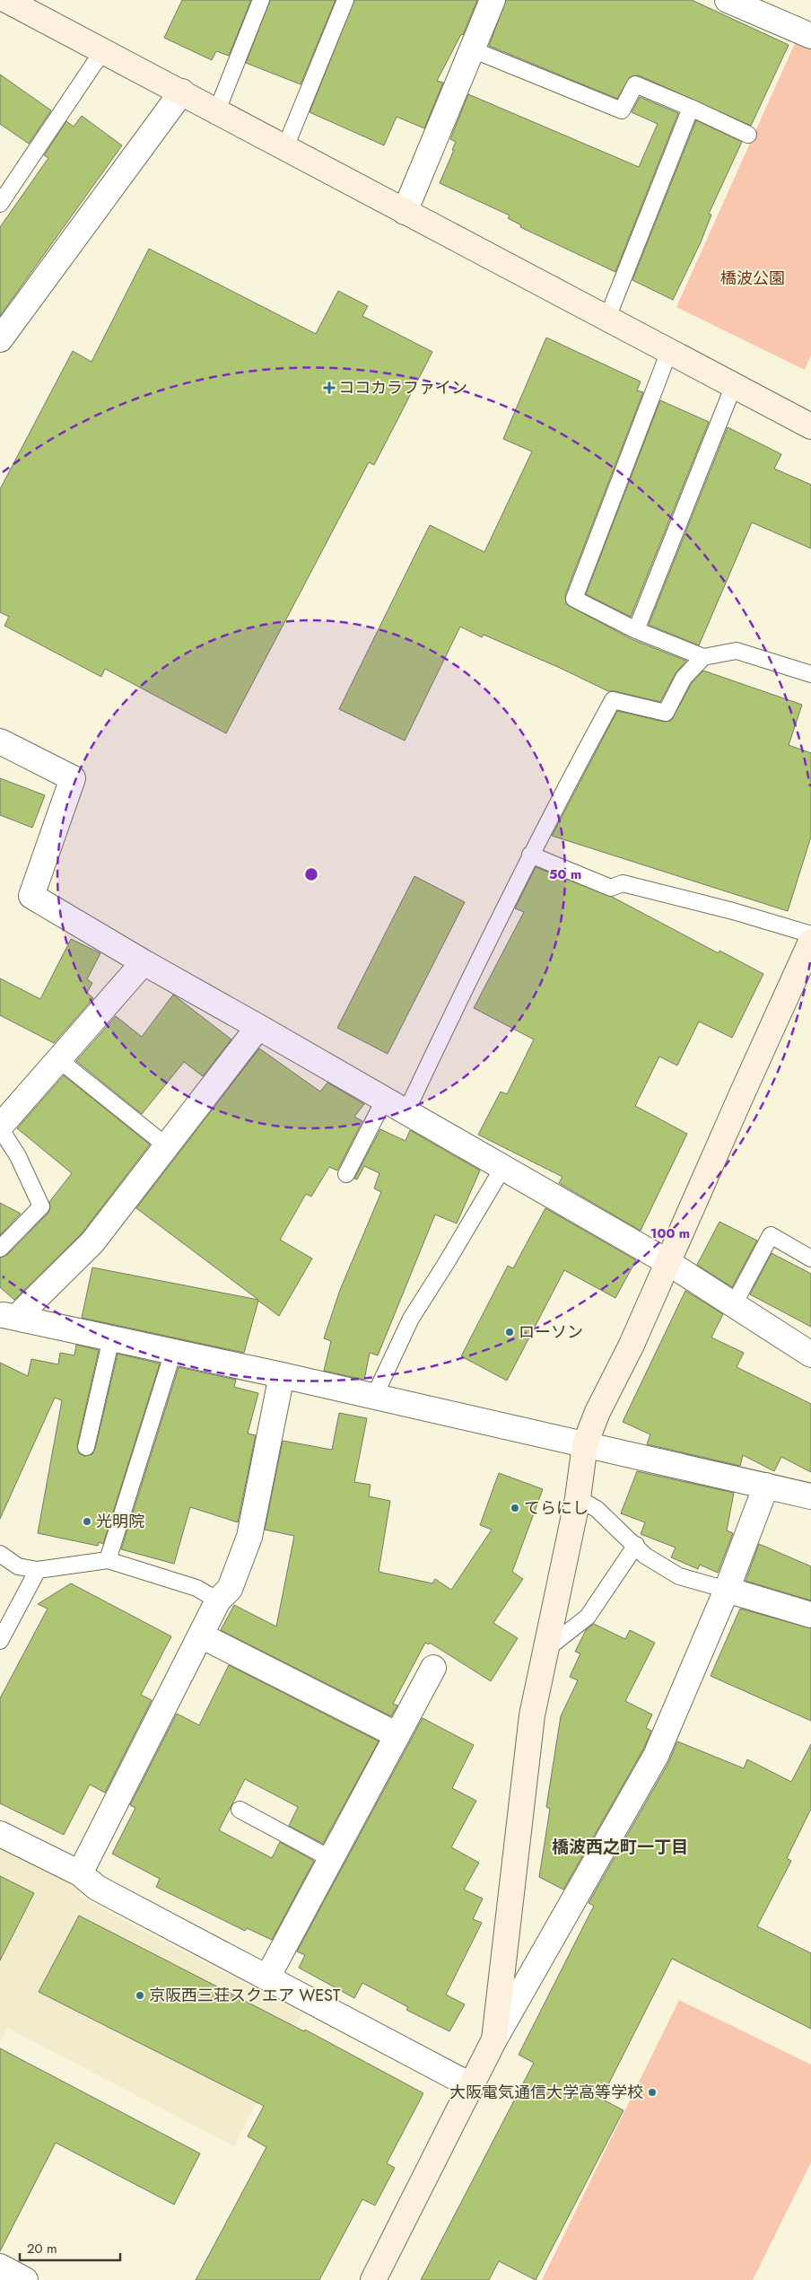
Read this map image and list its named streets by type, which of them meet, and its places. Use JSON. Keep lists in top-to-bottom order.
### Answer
{
  "districts": ["橋波西之町一丁目"],
  "parks": ["橋波公園"],
  "places": {
    "health": ["ココカラファイン"],
    "other": [
      "ローソン",
      "てらにし",
      "光明院",
      "京阪西三荘スクエア WEST",
      "大阪電気通信大学高等学校"
    ]
  },
  "scale_bar": "20 m",
  "rings": ["50 m", "100 m"]
}
